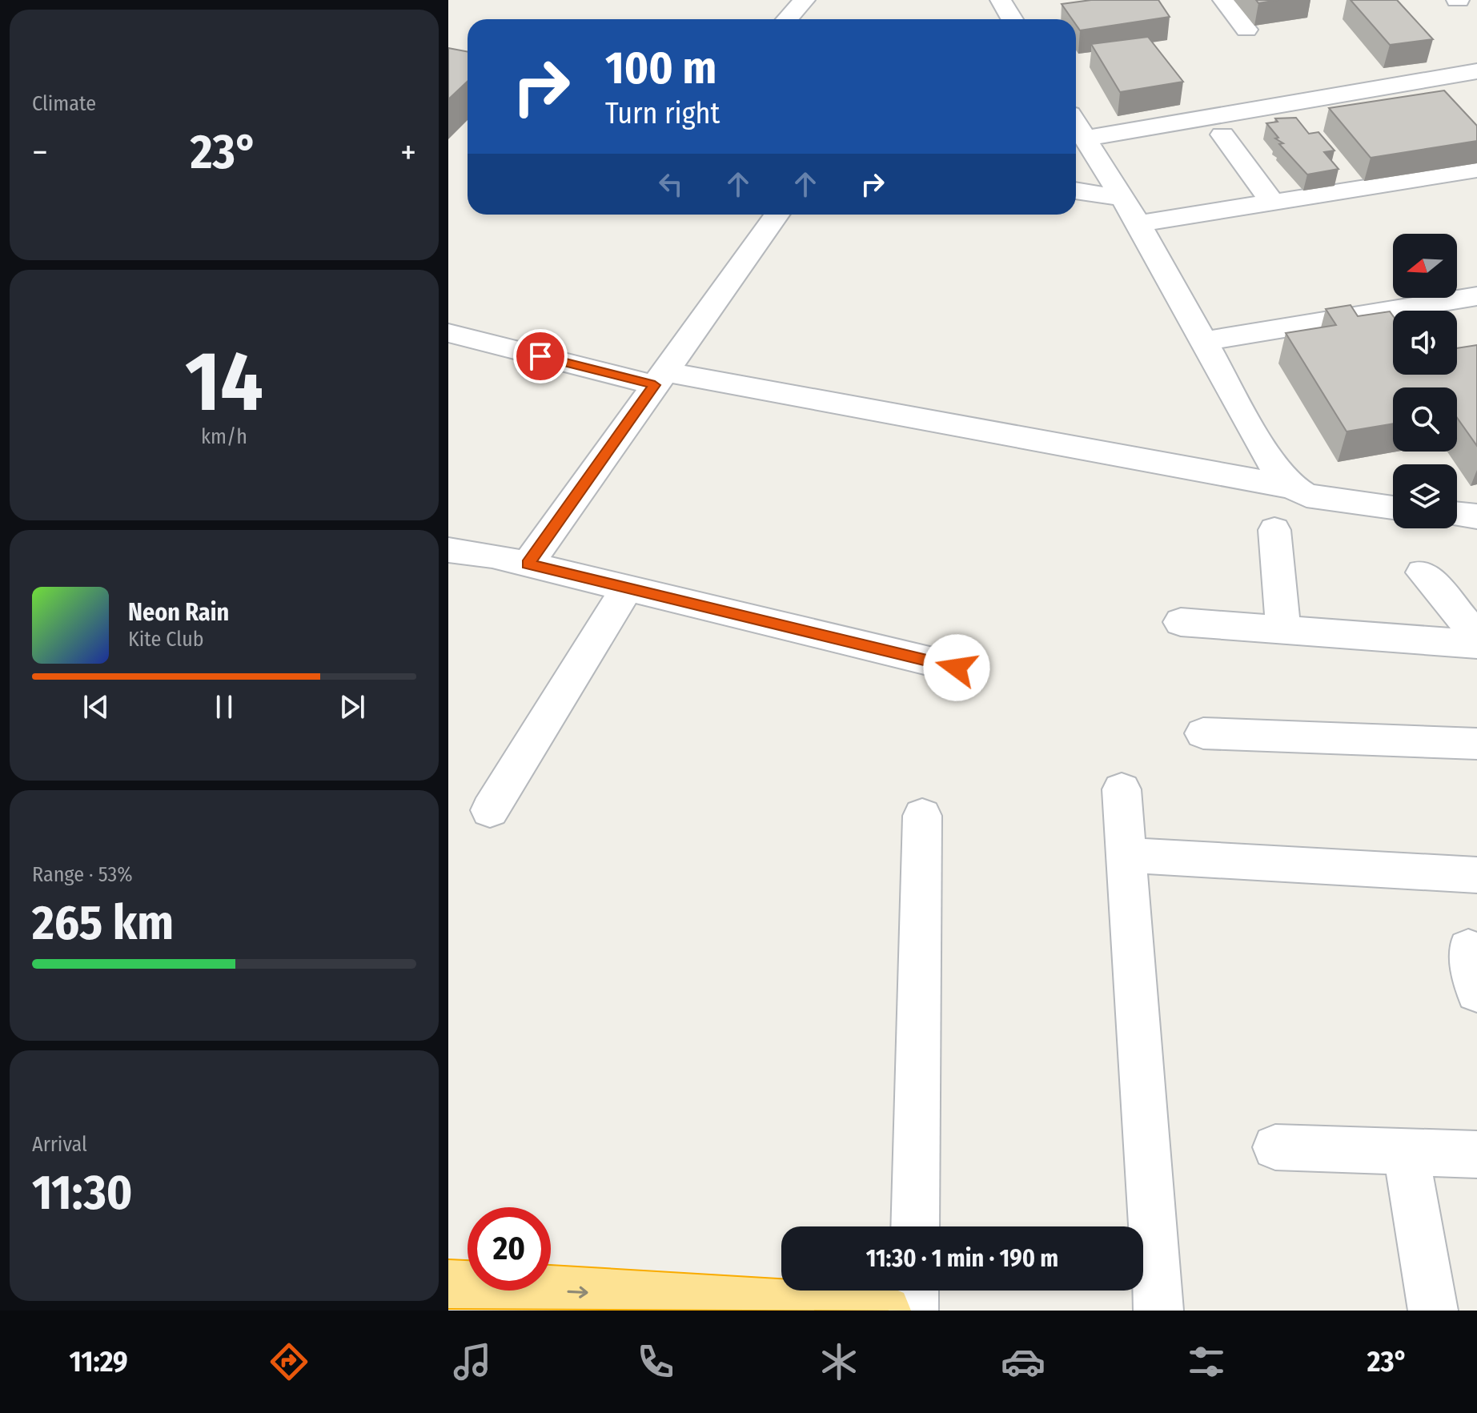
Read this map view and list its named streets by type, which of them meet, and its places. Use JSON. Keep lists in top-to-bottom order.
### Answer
{
  "north": "left",
  "page": {
    "tile": [
      "Climate",
      ["14", "km/h"],
      ["Range · 53%", "265 km"],
      ["Arrival", "11:30"]
    ],
    "turn": ["100 m", "Turn right"],
    "heat": ["−", "23°", "+"],
    "song": ["Neon Rain", "Kite Club"],
    "limit": "20",
    "trip": "11:30 · 1 min · 190 m",
    "tabs": ["11:29", "23°"]
  }
}
